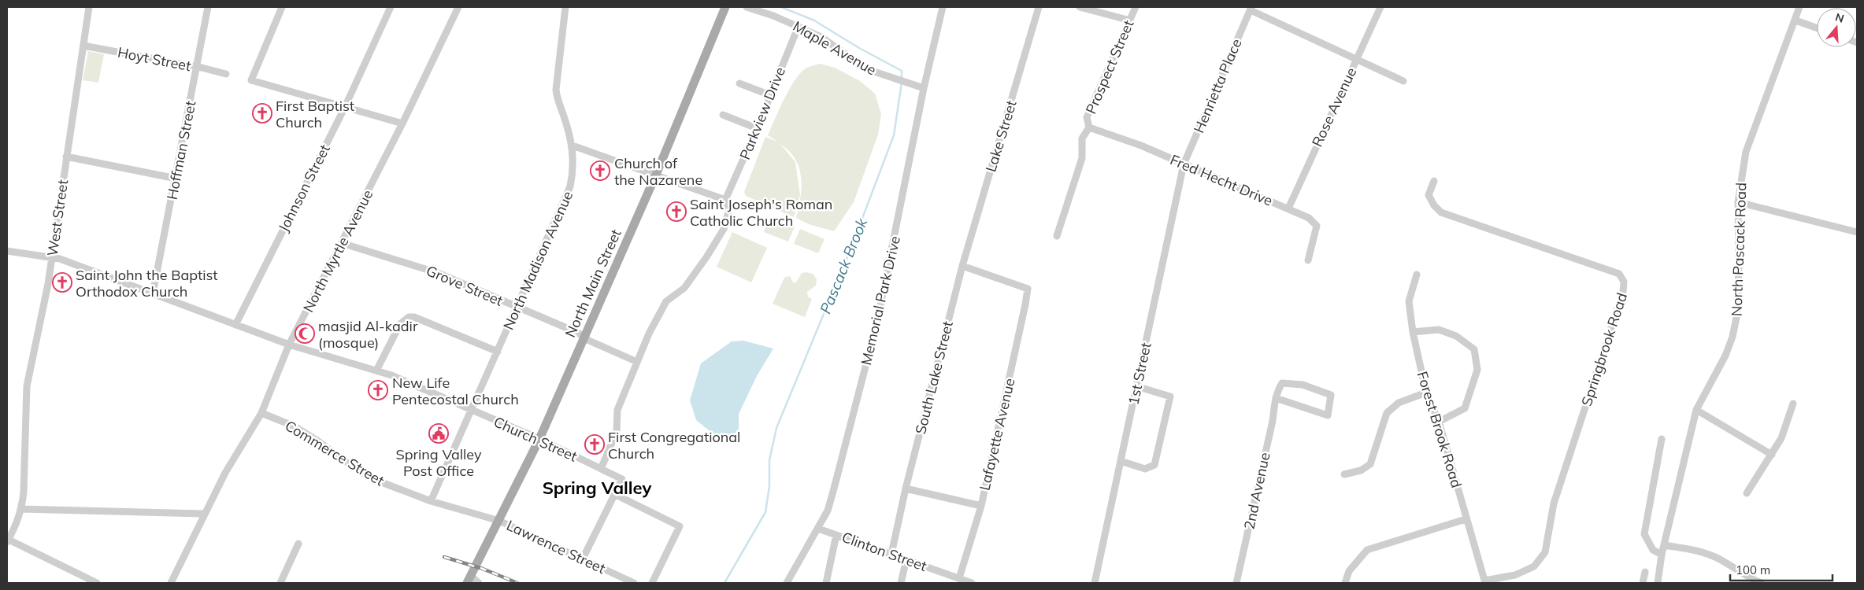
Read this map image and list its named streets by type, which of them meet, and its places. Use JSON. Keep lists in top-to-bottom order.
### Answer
{
  "streets": {
    "main road": ["North Main Street"],
    "street": [
      "Maple Avenue",
      "Hoyt Street",
      "Prospect Street",
      "Henrietta Place",
      "Rose Avenue",
      "Parkview Drive",
      "Lake Street",
      "Hoffman Street",
      "Fred Hecht Drive",
      "Johnson Street",
      "West Street",
      "North Pascack Road",
      "North Myrtle Avenue",
      "North Madison Avenue",
      "Grove Street",
      "Memorial Park Drive",
      "Springbrook Road",
      "1st Street",
      "South Lake Street",
      "Forest Brook Road",
      "Lafayette Avenue",
      "Church Street",
      "Commerce Street",
      "2nd Avenue",
      "Lawrence Street",
      "Clinton Street"
    ]
  },
  "crossings": [
    ["Maple Avenue", "Parkview Drive"],
    ["Maple Avenue", "Memorial Park Drive"],
    ["Hoyt Street", "Hoffman Street"],
    ["Hoyt Street", "West Street"],
    ["Prospect Street", "Fred Hecht Drive"],
    ["Henrietta Place", "Fred Hecht Drive"],
    ["Henrietta Place", "1st Street"],
    ["Rose Avenue", "Fred Hecht Drive"],
    ["Lake Street", "South Lake Street"],
    ["Lake Street", "Lafayette Avenue"],
    ["Hoffman Street", "Church Street"],
    ["Fred Hecht Drive", "1st Street"],
    ["Johnson Street", "Church Street"],
    ["West Street", "Church Street"],
    ["North Myrtle Avenue", "Grove Street"],
    ["North Myrtle Avenue", "Church Street"],
    ["North Myrtle Avenue", "Commerce Street"],
    ["North Madison Avenue", "Grove Street"],
    ["North Madison Avenue", "Church Street"],
    ["North Madison Avenue", "Commerce Street"],
    ["North Main Street", "Grove Street"],
    ["North Main Street", "Church Street"],
    ["North Main Street", "Commerce Street"],
    ["North Main Street", "Lawrence Street"],
    ["Memorial Park Drive", "Clinton Street"],
    ["Springbrook Road", "Forest Brook Road"],
    ["South Lake Street", "Lafayette Avenue"],
    ["Lafayette Avenue", "Clinton Street"],
    ["Commerce Street", "Lawrence Street"]
  ],
  "districts": ["Spring Valley"],
  "water": ["Pascack Brook"],
  "places": {
    "church": [
      "First Baptist Church",
      "Church of the Nazarene",
      "Saint Joseph's Roman Catholic Church",
      "Saint John the Baptist Orthodox Church",
      "New Life Pentecostal Church",
      "First Congregational Church"
    ],
    "mosque": ["masjid Al-kadir (mosque)"],
    "public building": ["Spring Valley Post Office"]
  },
  "scale_bar": "100 m",
  "north": "top"
}
